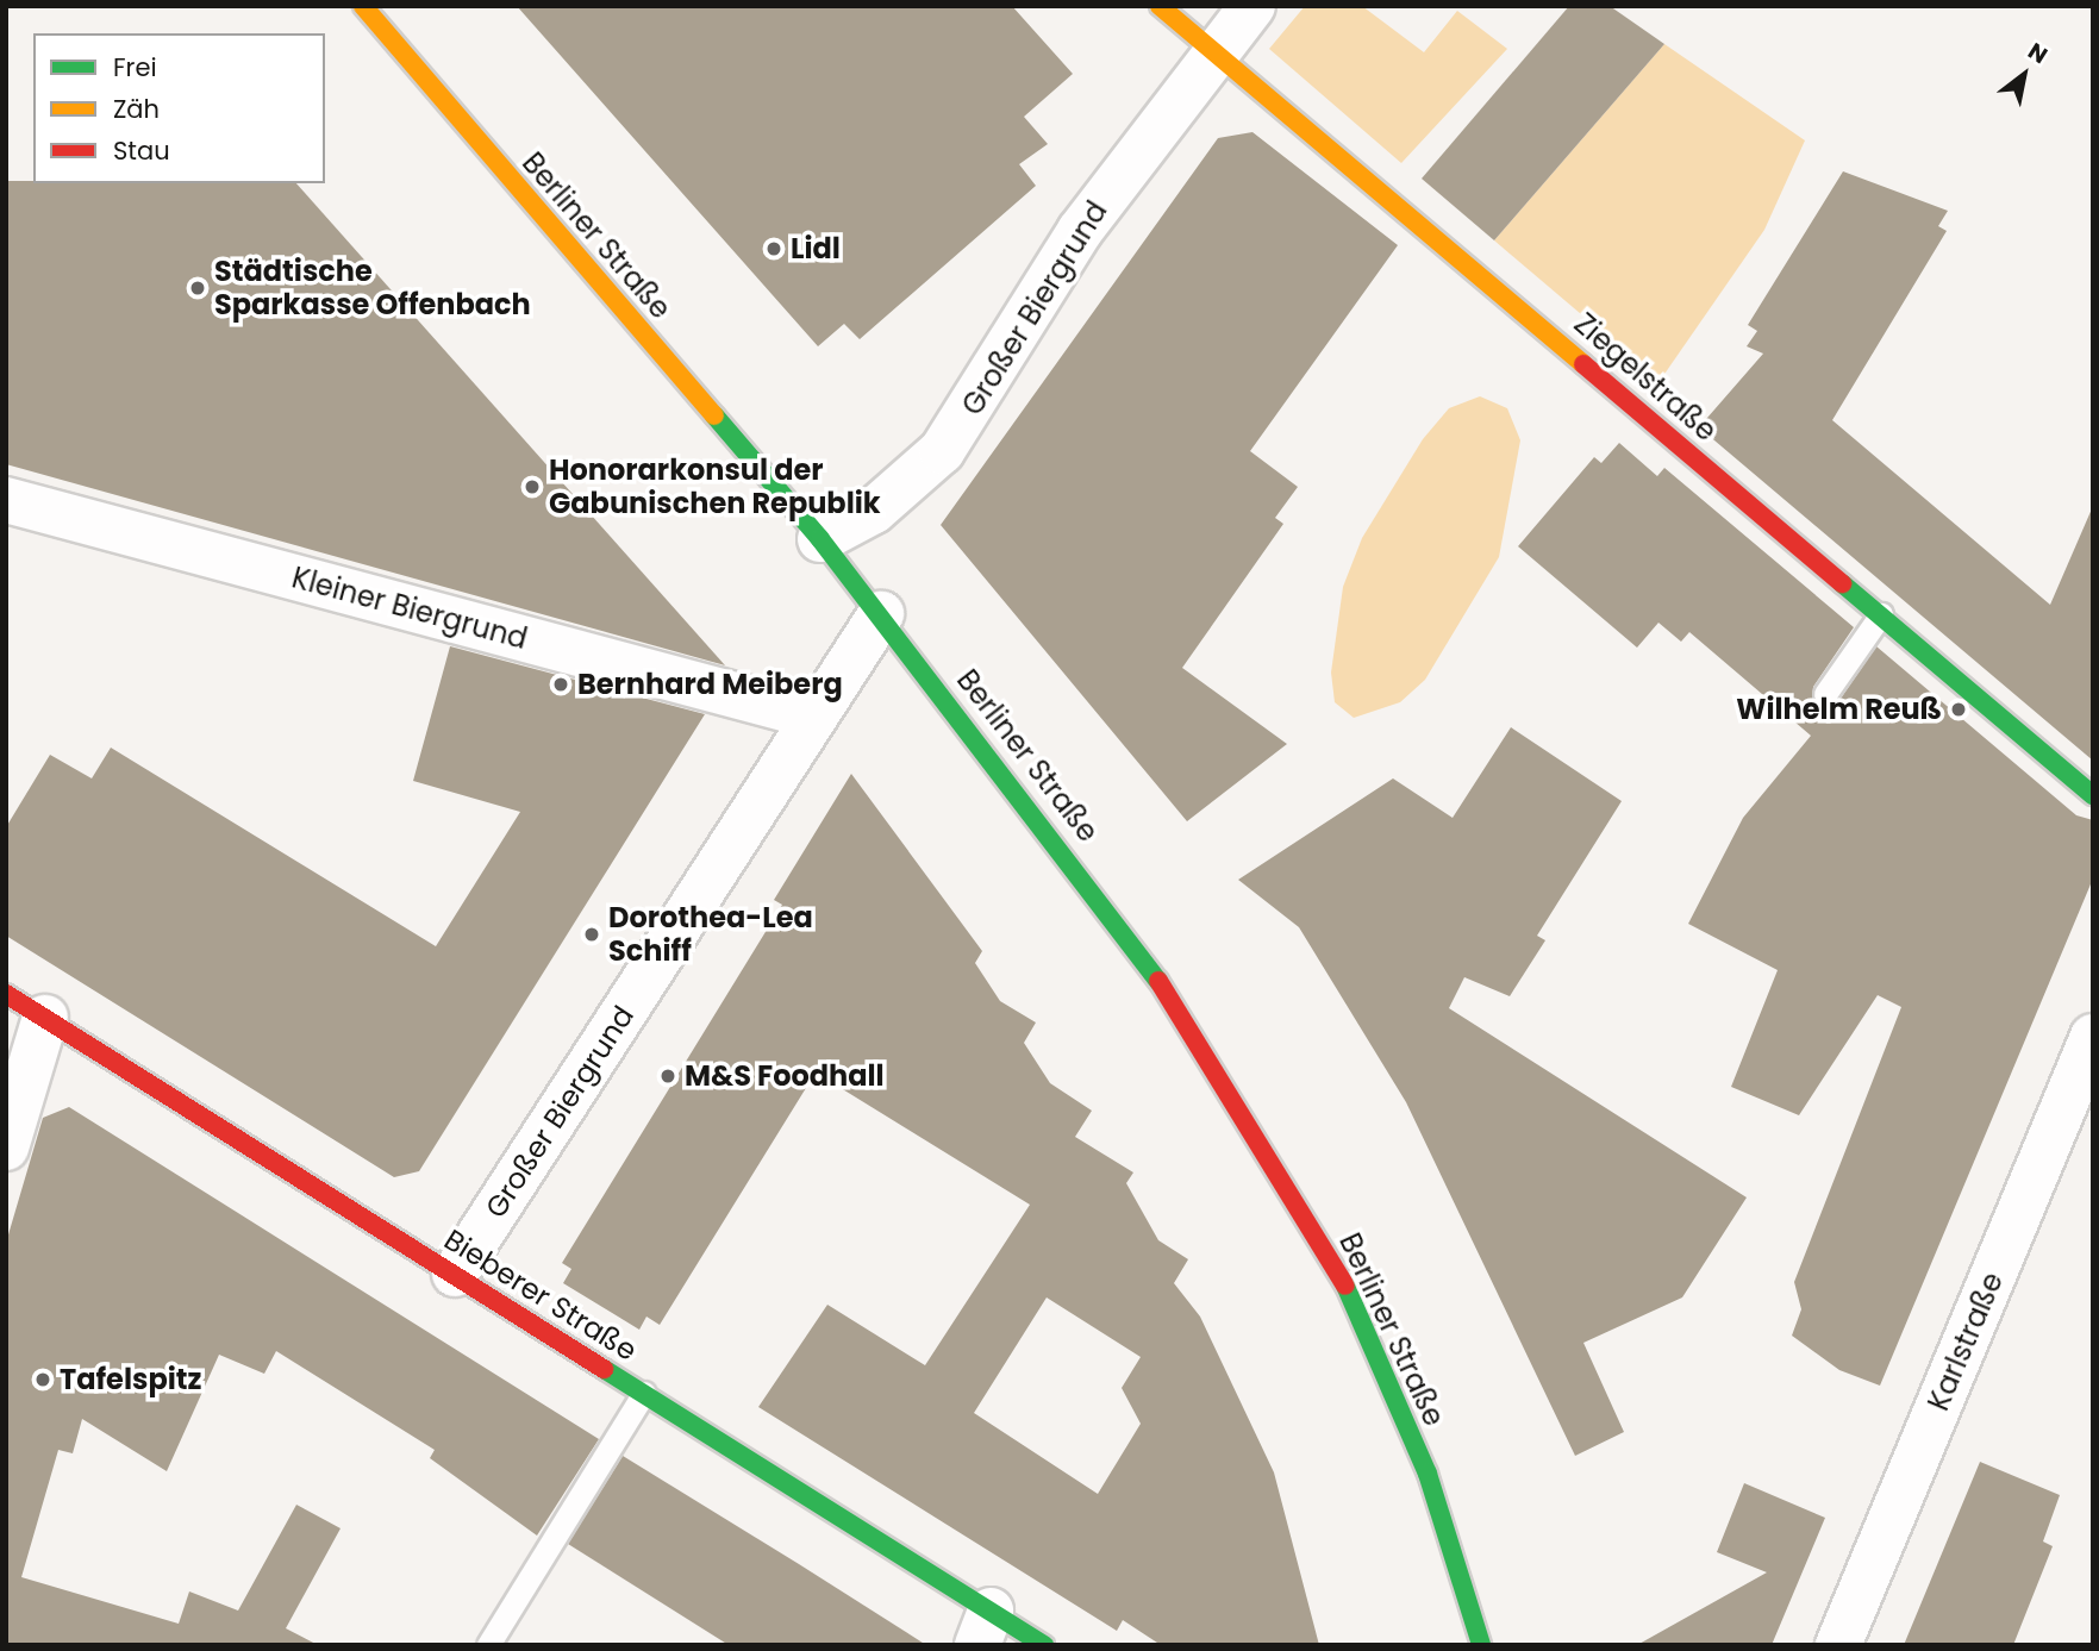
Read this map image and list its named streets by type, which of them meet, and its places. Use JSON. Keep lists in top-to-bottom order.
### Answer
{
  "streets": {
    "street": [
      "Berliner Straße",
      "Großer Biergrund",
      "Ziegelstraße",
      "Kleiner Biergrund",
      "Bieberer Straße",
      "Karlstraße"
    ]
  },
  "crossings": [
    ["Berliner Straße", "Großer Biergrund"],
    ["Großer Biergrund", "Ziegelstraße"],
    ["Großer Biergrund", "Kleiner Biergrund"],
    ["Großer Biergrund", "Bieberer Straße"]
  ],
  "places": [
    "Lidl",
    "Städtische Sparkasse Offenbach",
    "Honorarkonsul der Gabunischen Republik",
    "Bernhard Meiberg",
    "Wilhelm Reuß",
    "Dorothea-Lea Schiff",
    "M&S Foodhall",
    "Tafelspitz"
  ],
  "legend": ["Frei", "Zäh", "Stau"],
  "north": "top right"
}
